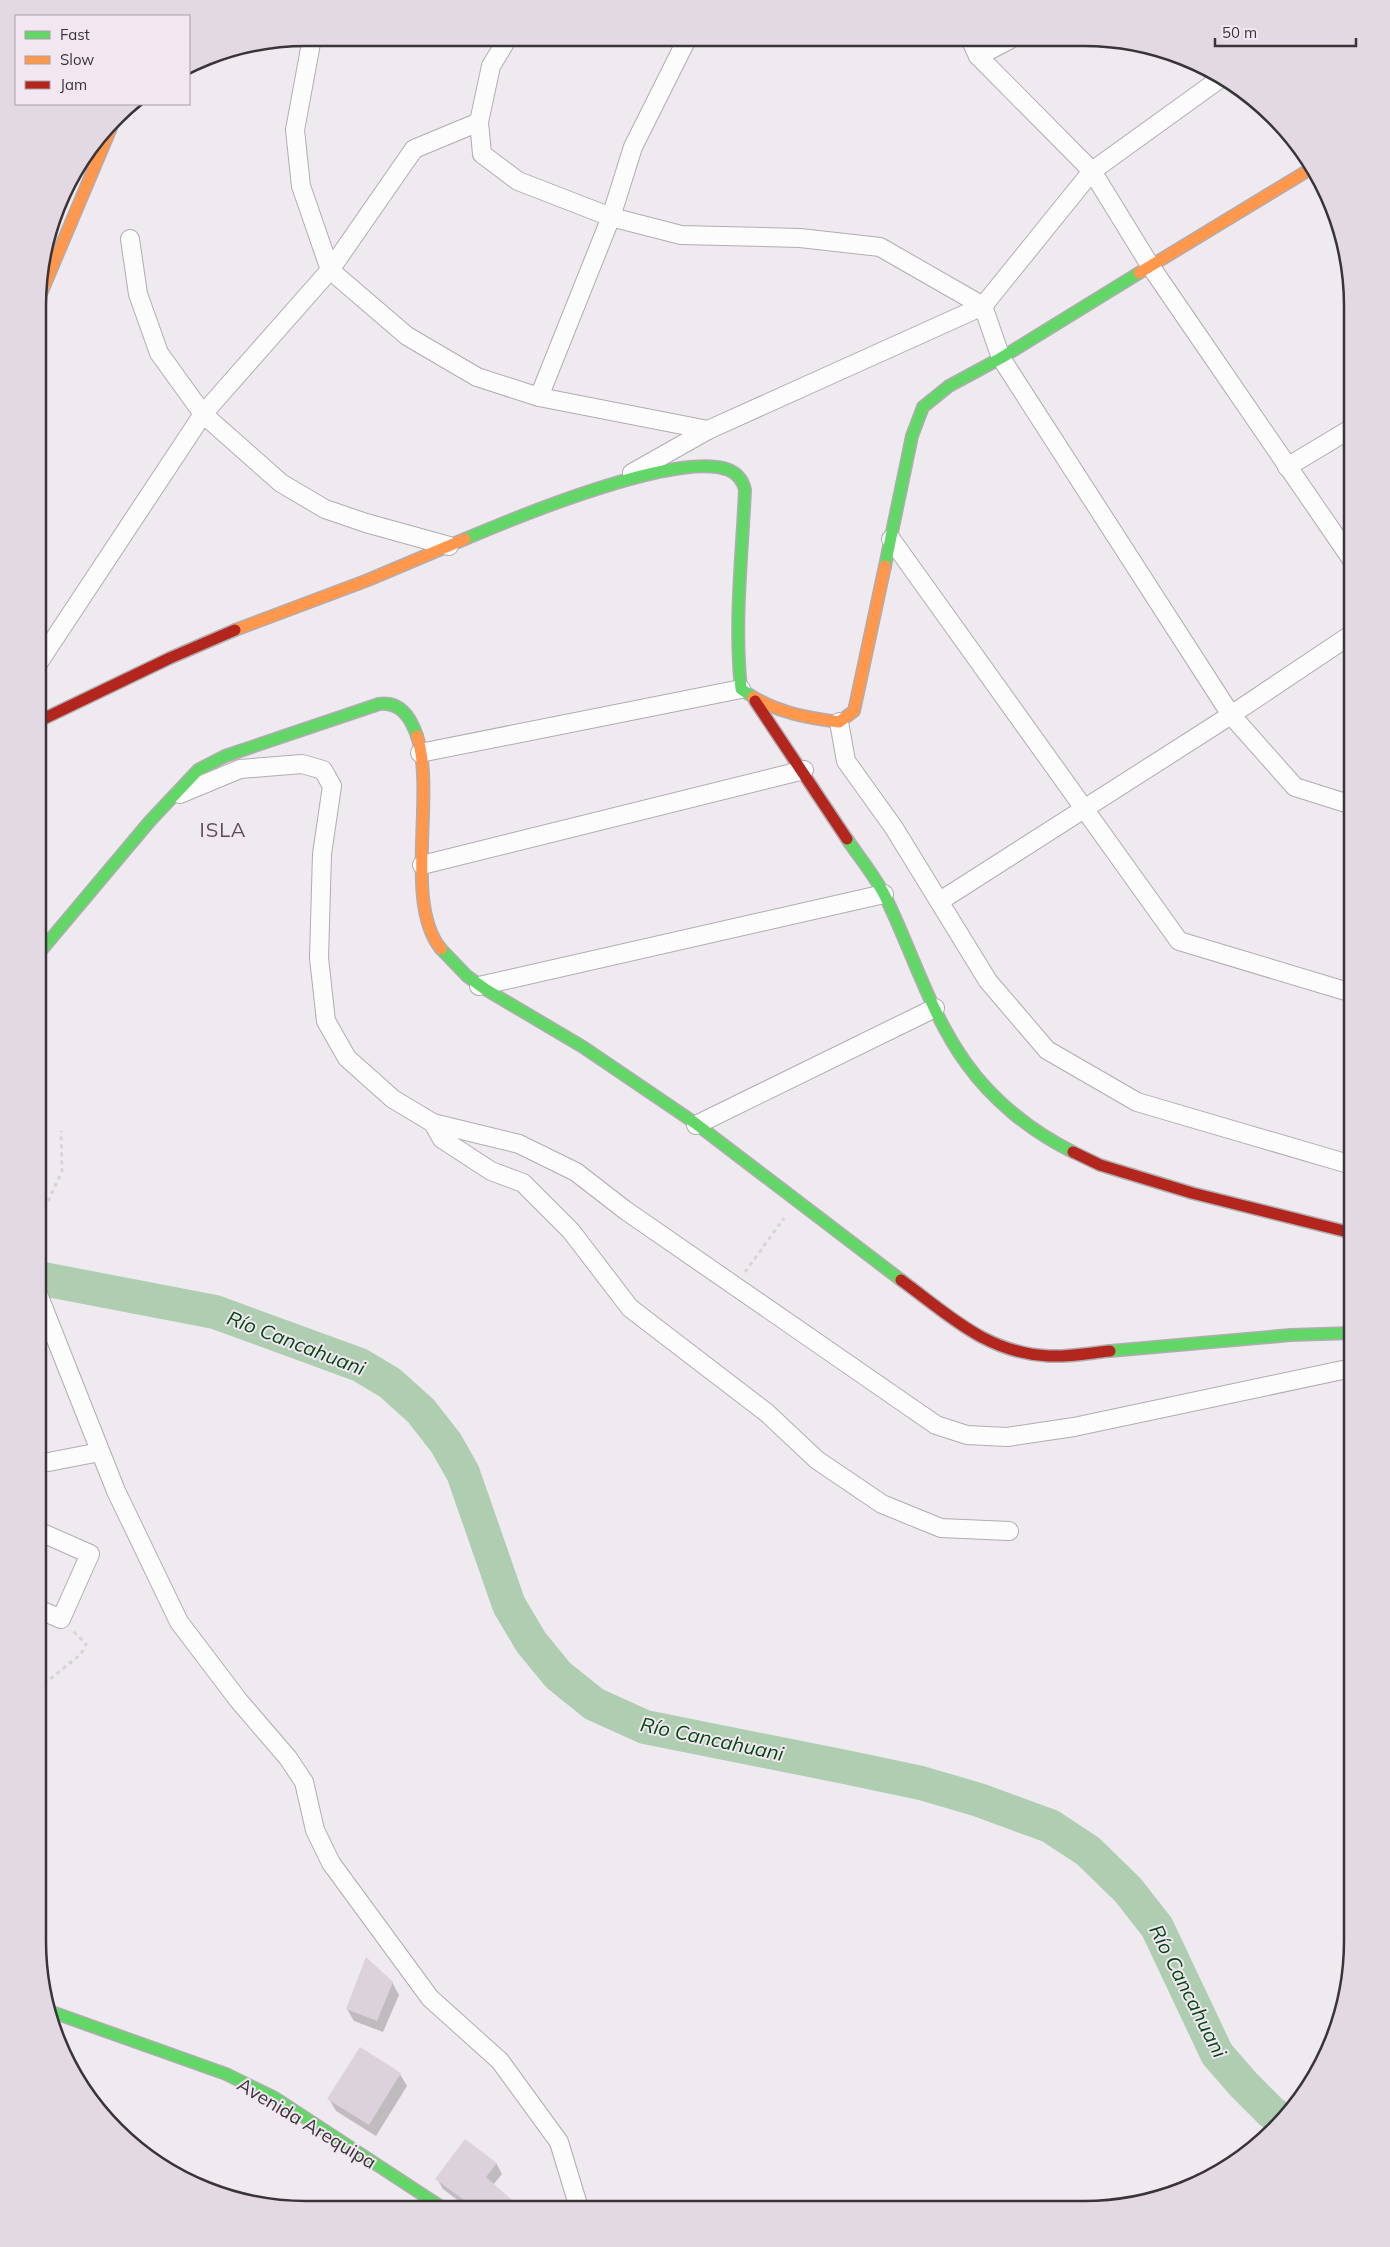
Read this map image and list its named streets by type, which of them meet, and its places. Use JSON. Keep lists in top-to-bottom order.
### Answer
{
  "streets": {
    "street": ["Avenida Arequipa"]
  },
  "districts": ["ISLA"],
  "water": ["Río Cancahuani"],
  "legend": ["Fast", "Slow", "Jam"],
  "scale_bar": "50 m"
}
